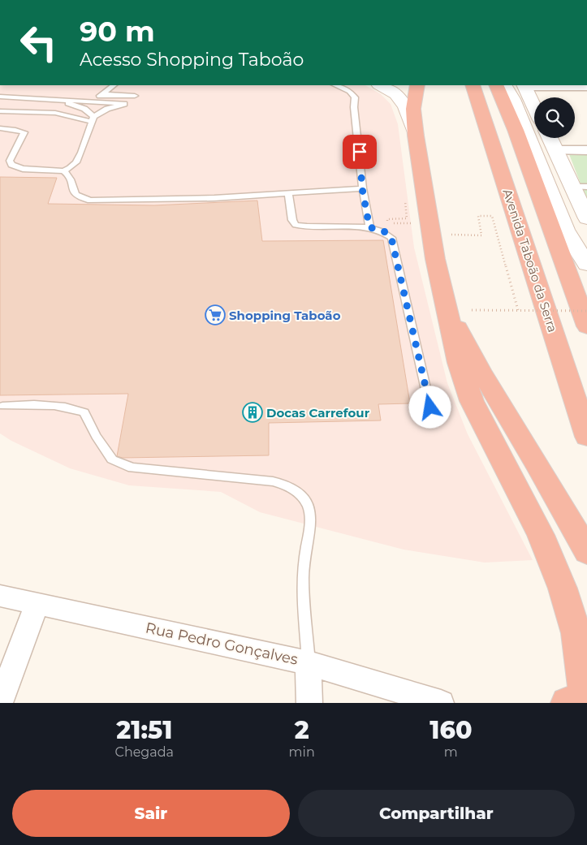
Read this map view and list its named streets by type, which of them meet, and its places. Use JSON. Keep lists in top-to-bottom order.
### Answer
{
  "streets": {
    "highway": ["Avenida Taboão da Serra"],
    "street": ["Rua Pedro Gonçalves"]
  },
  "places": {
    "supermarket": ["Shopping Taboão"],
    "building": ["Docas Carrefour"]
  },
  "page": {
    "turn": ["90 m", "Acesso Shopping Taboão"],
    "eta": [
      "21:51",
      "Chegada",
      "2",
      "min",
      "160",
      "m"
    ],
    "buttons": ["Sair", "Compartilhar"]
  }
}
